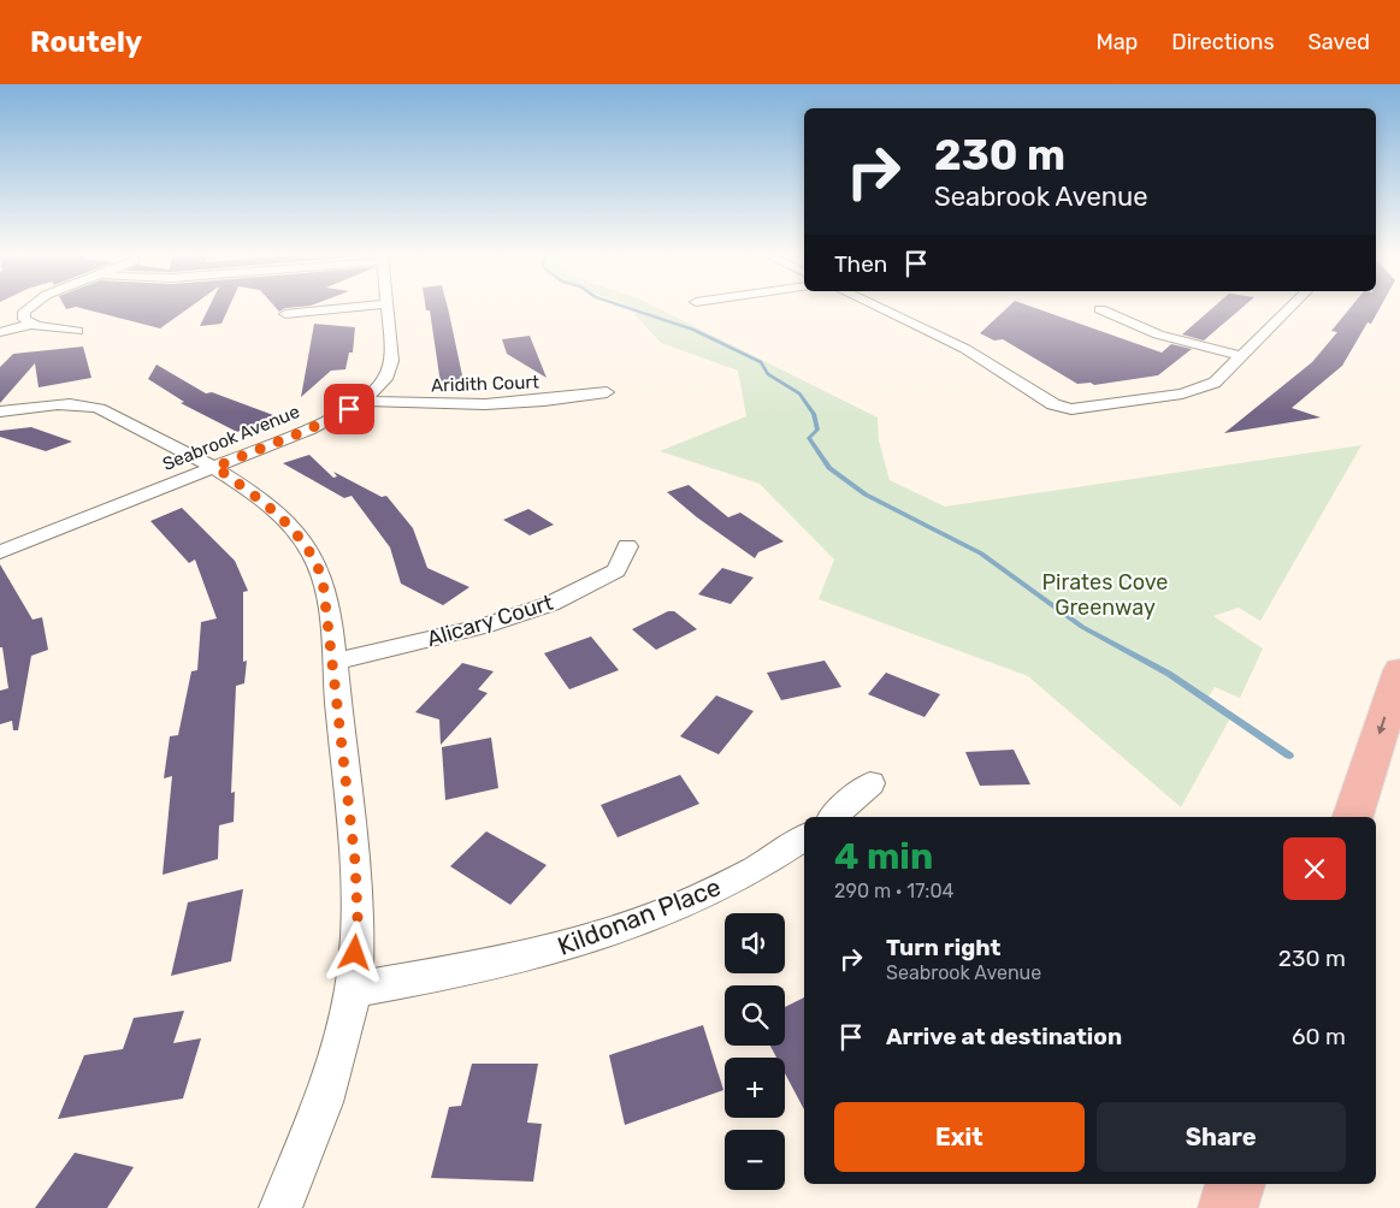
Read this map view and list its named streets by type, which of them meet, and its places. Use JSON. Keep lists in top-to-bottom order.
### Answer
{
  "streets": {
    "street": [
      "Aridith Court",
      "Seabrook Avenue",
      "Alicary Court",
      "Kildonan Place"
    ]
  },
  "crossings": [
    ["Aridith Court", "Seabrook Avenue"]
  ],
  "parks": ["Pirates Cove Greenway"],
  "page": {
    "header": "Routely",
    "nav": ["Map", "Directions", "Saved"],
    "turn": ["230 m", "Seabrook Avenue"],
    "then": "Then",
    "heading": ["4 min", "290 m · 17:04"],
    "map_buttons": ["+", "−"],
    "list": [
      {
        "name": "Turn right",
        "note": "Seabrook Avenue",
        "value": "230 m"
      },
      {
        "name": "Arrive at destination",
        "value": "60 m"
      }
    ],
    "buttons": ["Exit", "Share"]
  }
}
